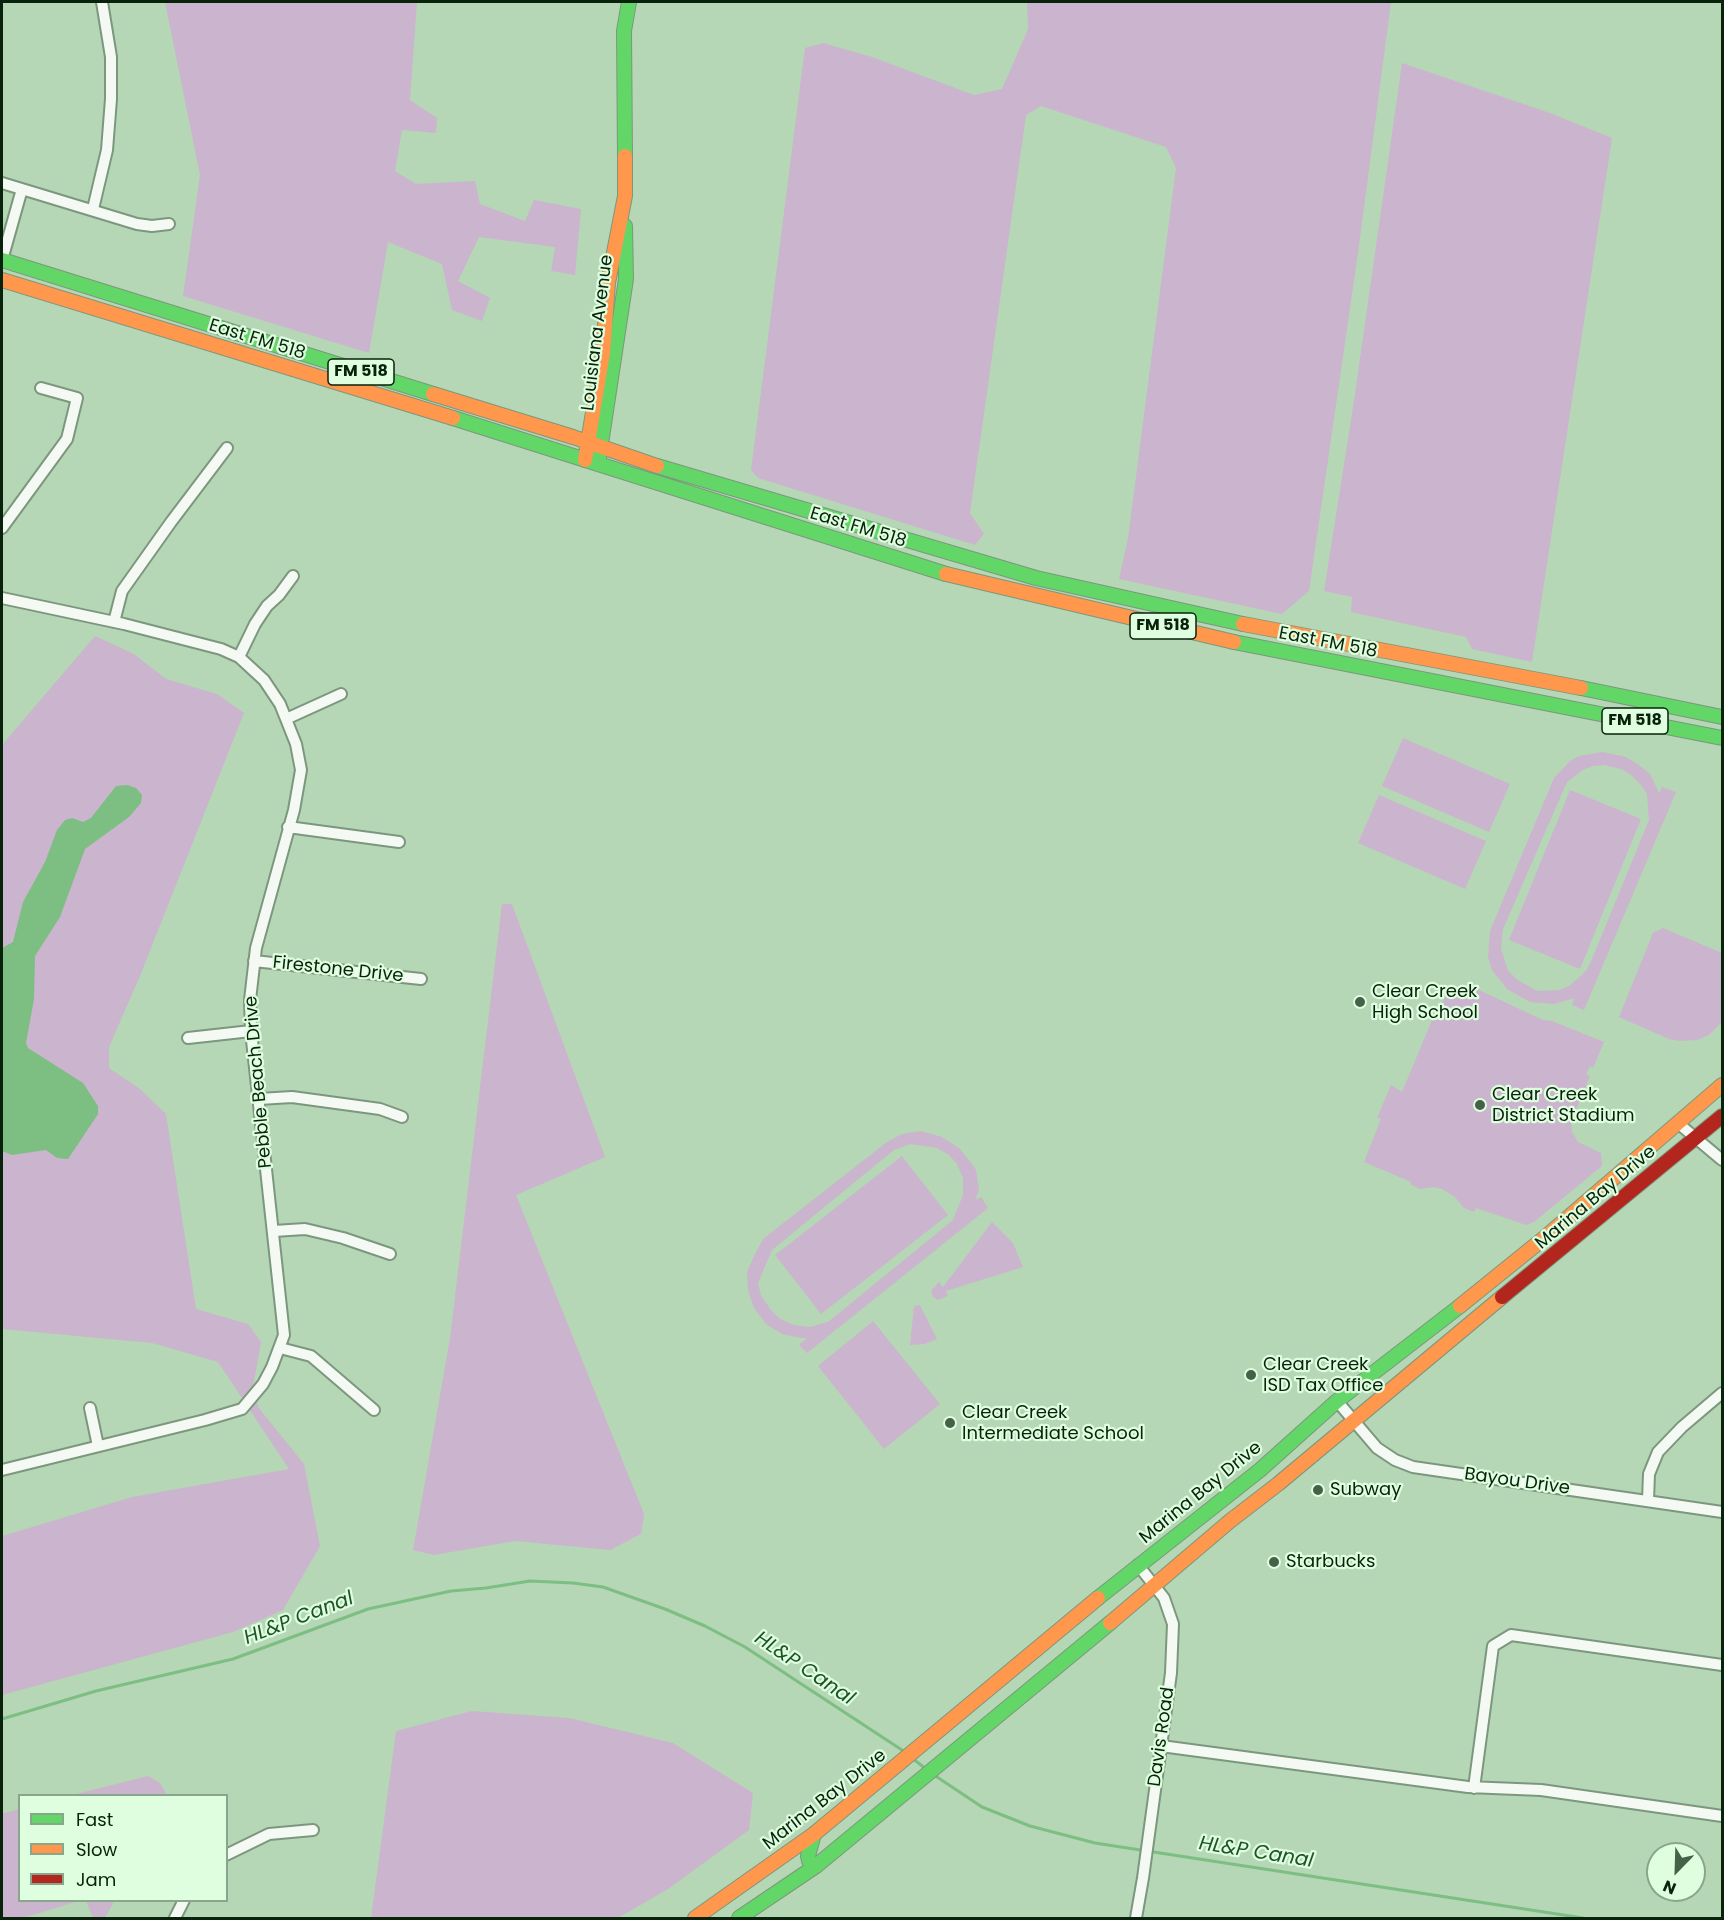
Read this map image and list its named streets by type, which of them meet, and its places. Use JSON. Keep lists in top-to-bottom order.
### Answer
{
  "streets": {
    "main road": [
      "Louisiana Avenue",
      "East FM 518",
      "FM 518",
      "Marina Bay Drive"
    ],
    "street": [
      "Firestone Drive",
      "Pebble Beach Drive",
      "Bayou Drive",
      "Davis Road"
    ]
  },
  "crossings": [
    ["Louisiana Avenue", "East FM 518"],
    ["Firestone Drive", "Pebble Beach Drive"],
    ["Marina Bay Drive", "Bayou Drive"],
    ["Marina Bay Drive", "Davis Road"]
  ],
  "water": ["HL&P Canal"],
  "places": [
    "Clear Creek High School",
    "Clear Creek District Stadium",
    "Clear Creek ISD Tax Office",
    "Clear Creek Intermediate School",
    "Subway",
    "Starbucks"
  ],
  "legend": ["Fast", "Slow", "Jam"],
  "north": "bottom left"
}
